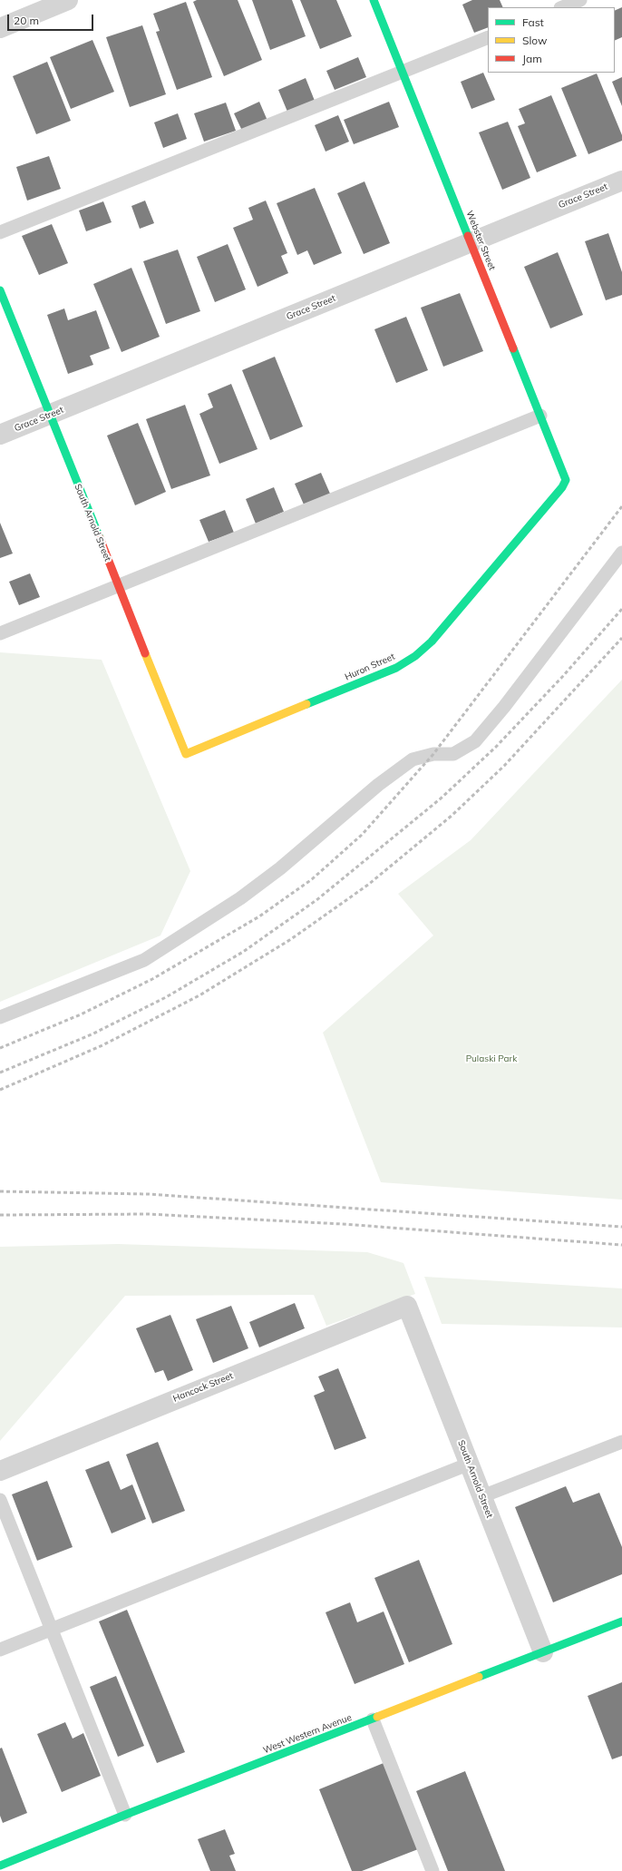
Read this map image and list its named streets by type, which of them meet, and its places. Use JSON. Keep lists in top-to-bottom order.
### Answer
{
  "streets": {
    "street": [
      "Grace Street",
      "Webster Street",
      "South Arnold Street",
      "Huron Street",
      "Hancock Street",
      "West Western Avenue"
    ]
  },
  "crossings": [
    ["Grace Street", "Webster Street"],
    ["Grace Street", "South Arnold Street"],
    ["Webster Street", "Huron Street"],
    ["South Arnold Street", "Huron Street"],
    ["South Arnold Street", "Hancock Street"],
    ["South Arnold Street", "West Western Avenue"]
  ],
  "parks": ["Pulaski Park"],
  "legend": ["Fast", "Slow", "Jam"],
  "scale_bar": "20 m"
}
